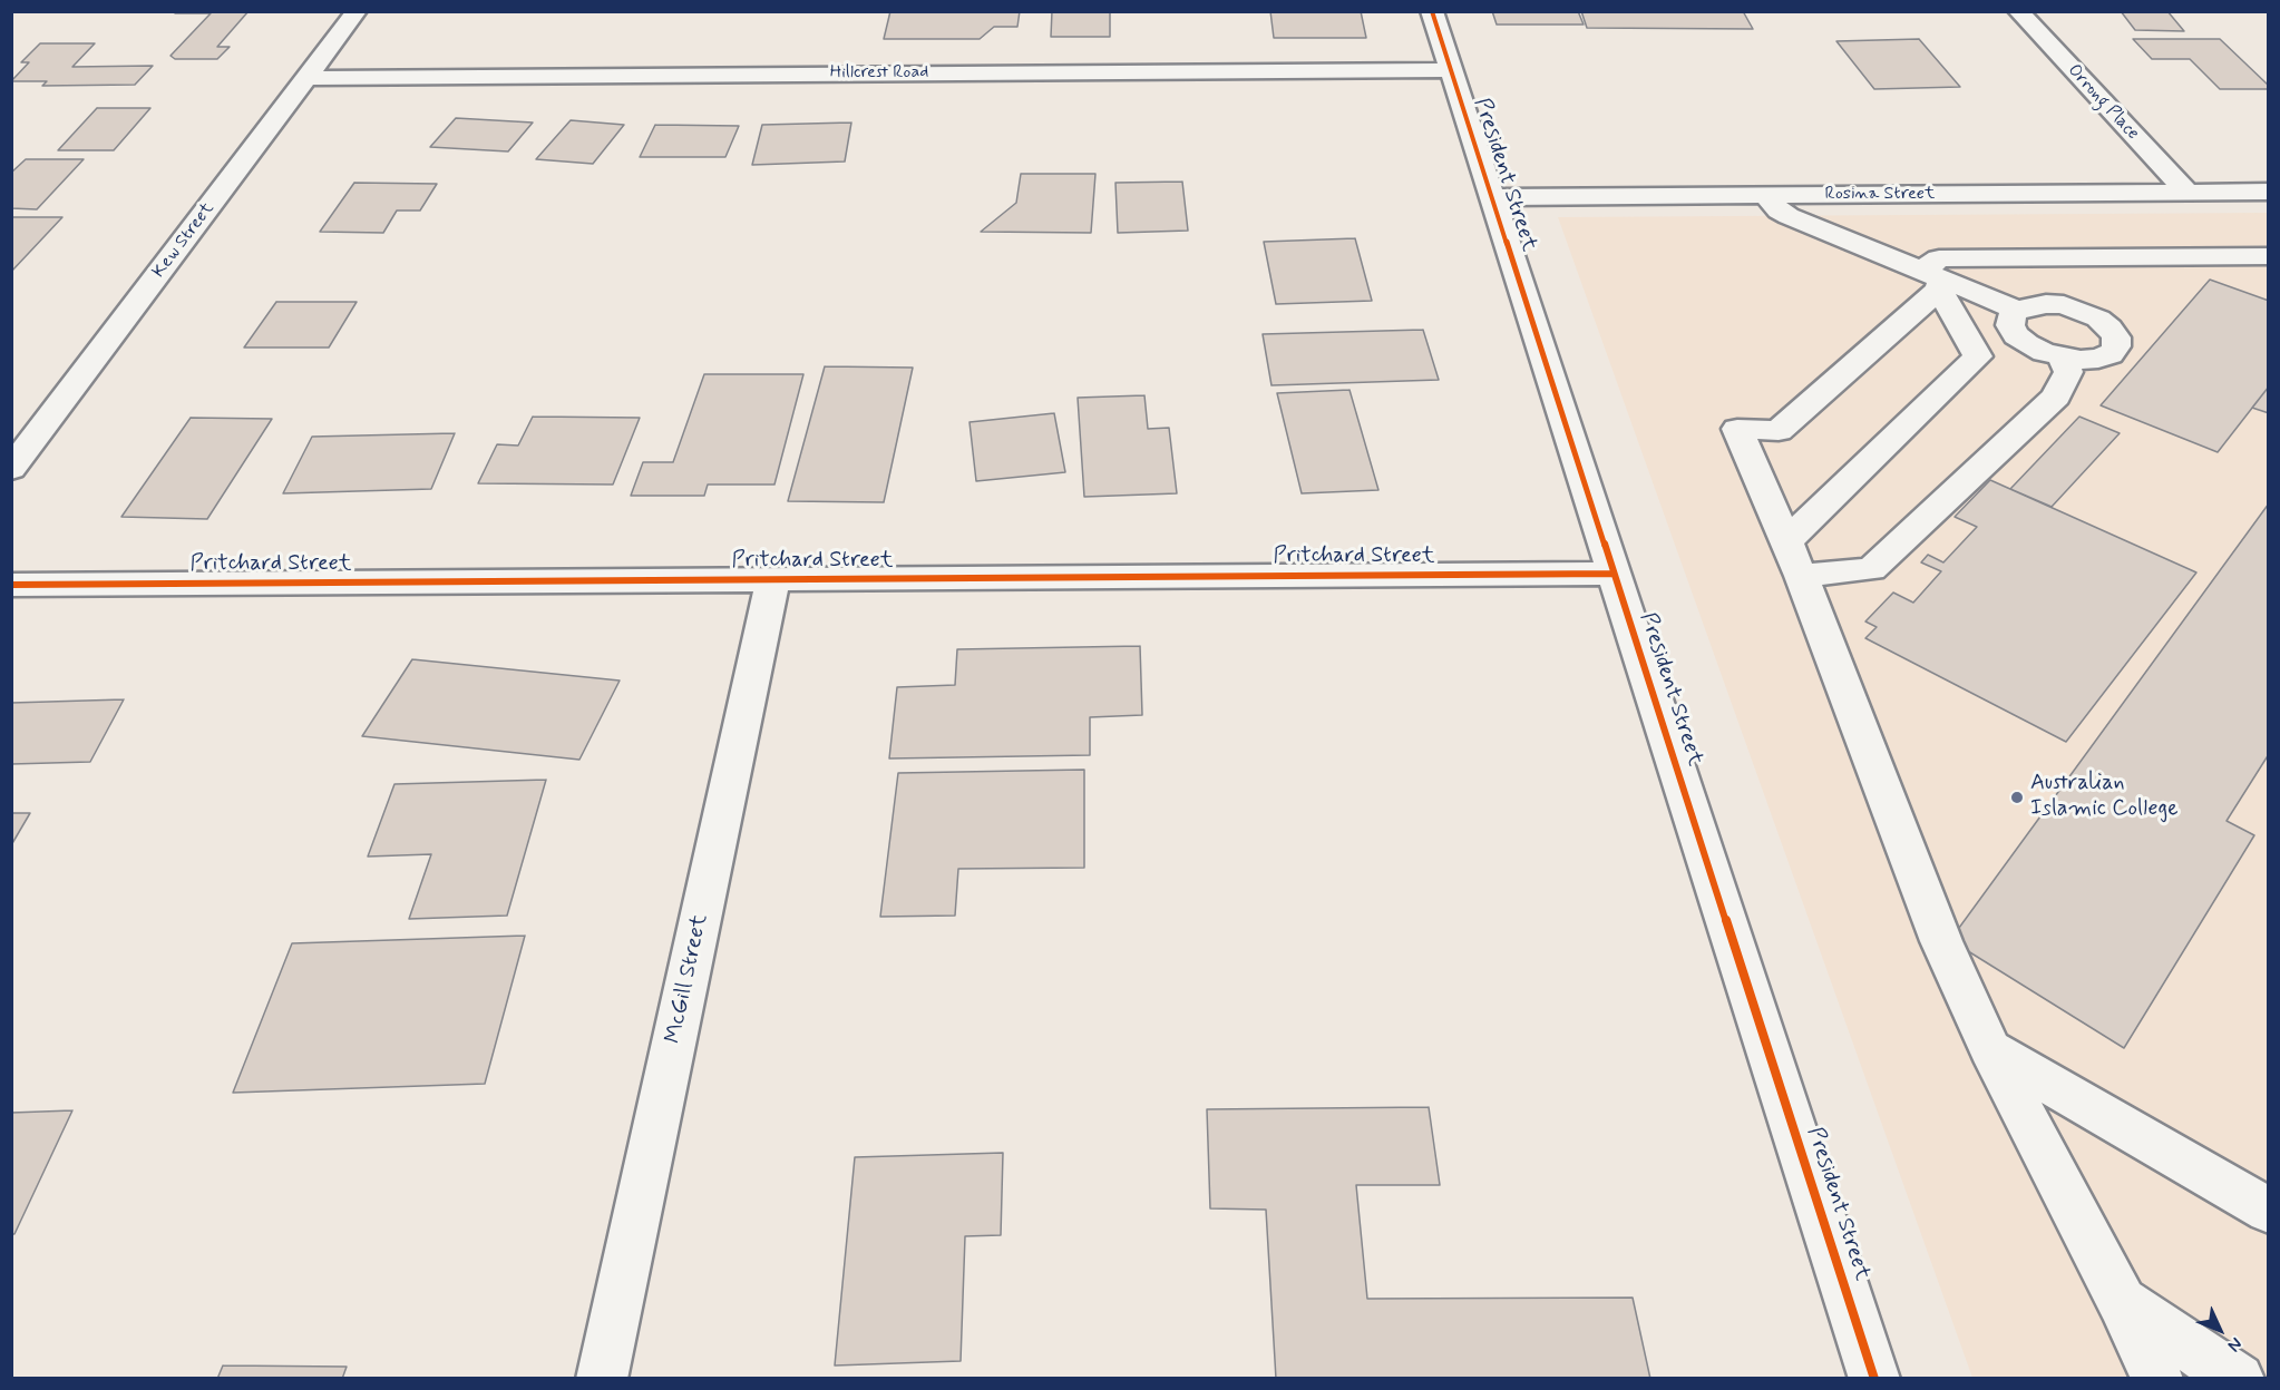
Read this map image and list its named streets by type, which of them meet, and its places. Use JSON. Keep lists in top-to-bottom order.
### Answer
{
  "streets": {
    "street": [
      "Hillcrest Road",
      "Orrong Place",
      "President Street",
      "Rosina Street",
      "Kew Street",
      "Pritchard Street",
      "McGill Street"
    ]
  },
  "crossings": [
    ["Hillcrest Road", "President Street"],
    ["Hillcrest Road", "Kew Street"],
    ["Orrong Place", "Rosina Street"],
    ["President Street", "Rosina Street"],
    ["President Street", "Pritchard Street"],
    ["Pritchard Street", "McGill Street"]
  ],
  "places": ["Australian Islamic College"],
  "north": "bottom right"
}
